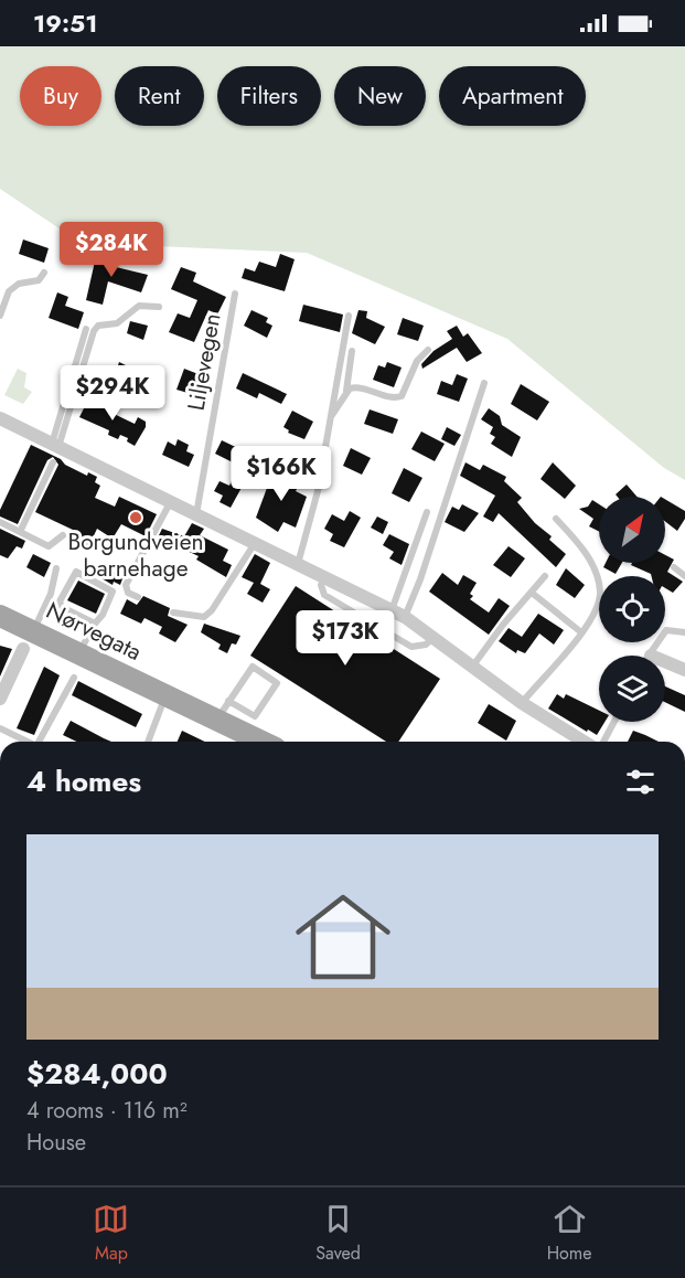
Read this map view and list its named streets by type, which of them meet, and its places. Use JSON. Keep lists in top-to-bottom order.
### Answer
{
  "streets": {
    "main road": ["Nørvegata"],
    "lane": ["Liljevegen"]
  },
  "places": ["Borgundveien barnehage"],
  "north": "top right",
  "page": {
    "status": "19:51",
    "chip": [
      "Buy",
      "Rent",
      "Filters",
      "New",
      "Apartment"
    ],
    "price": [
      "$284K",
      "$294K",
      "$166K",
      "$173K"
    ],
    "heading": "4 homes",
    "list": [
      {
        "name": "$284,000",
        "note": "4 rooms · 116 m² · House"
      }
    ],
    "tabs": ["Map", "Saved", "Home"]
  }
}
